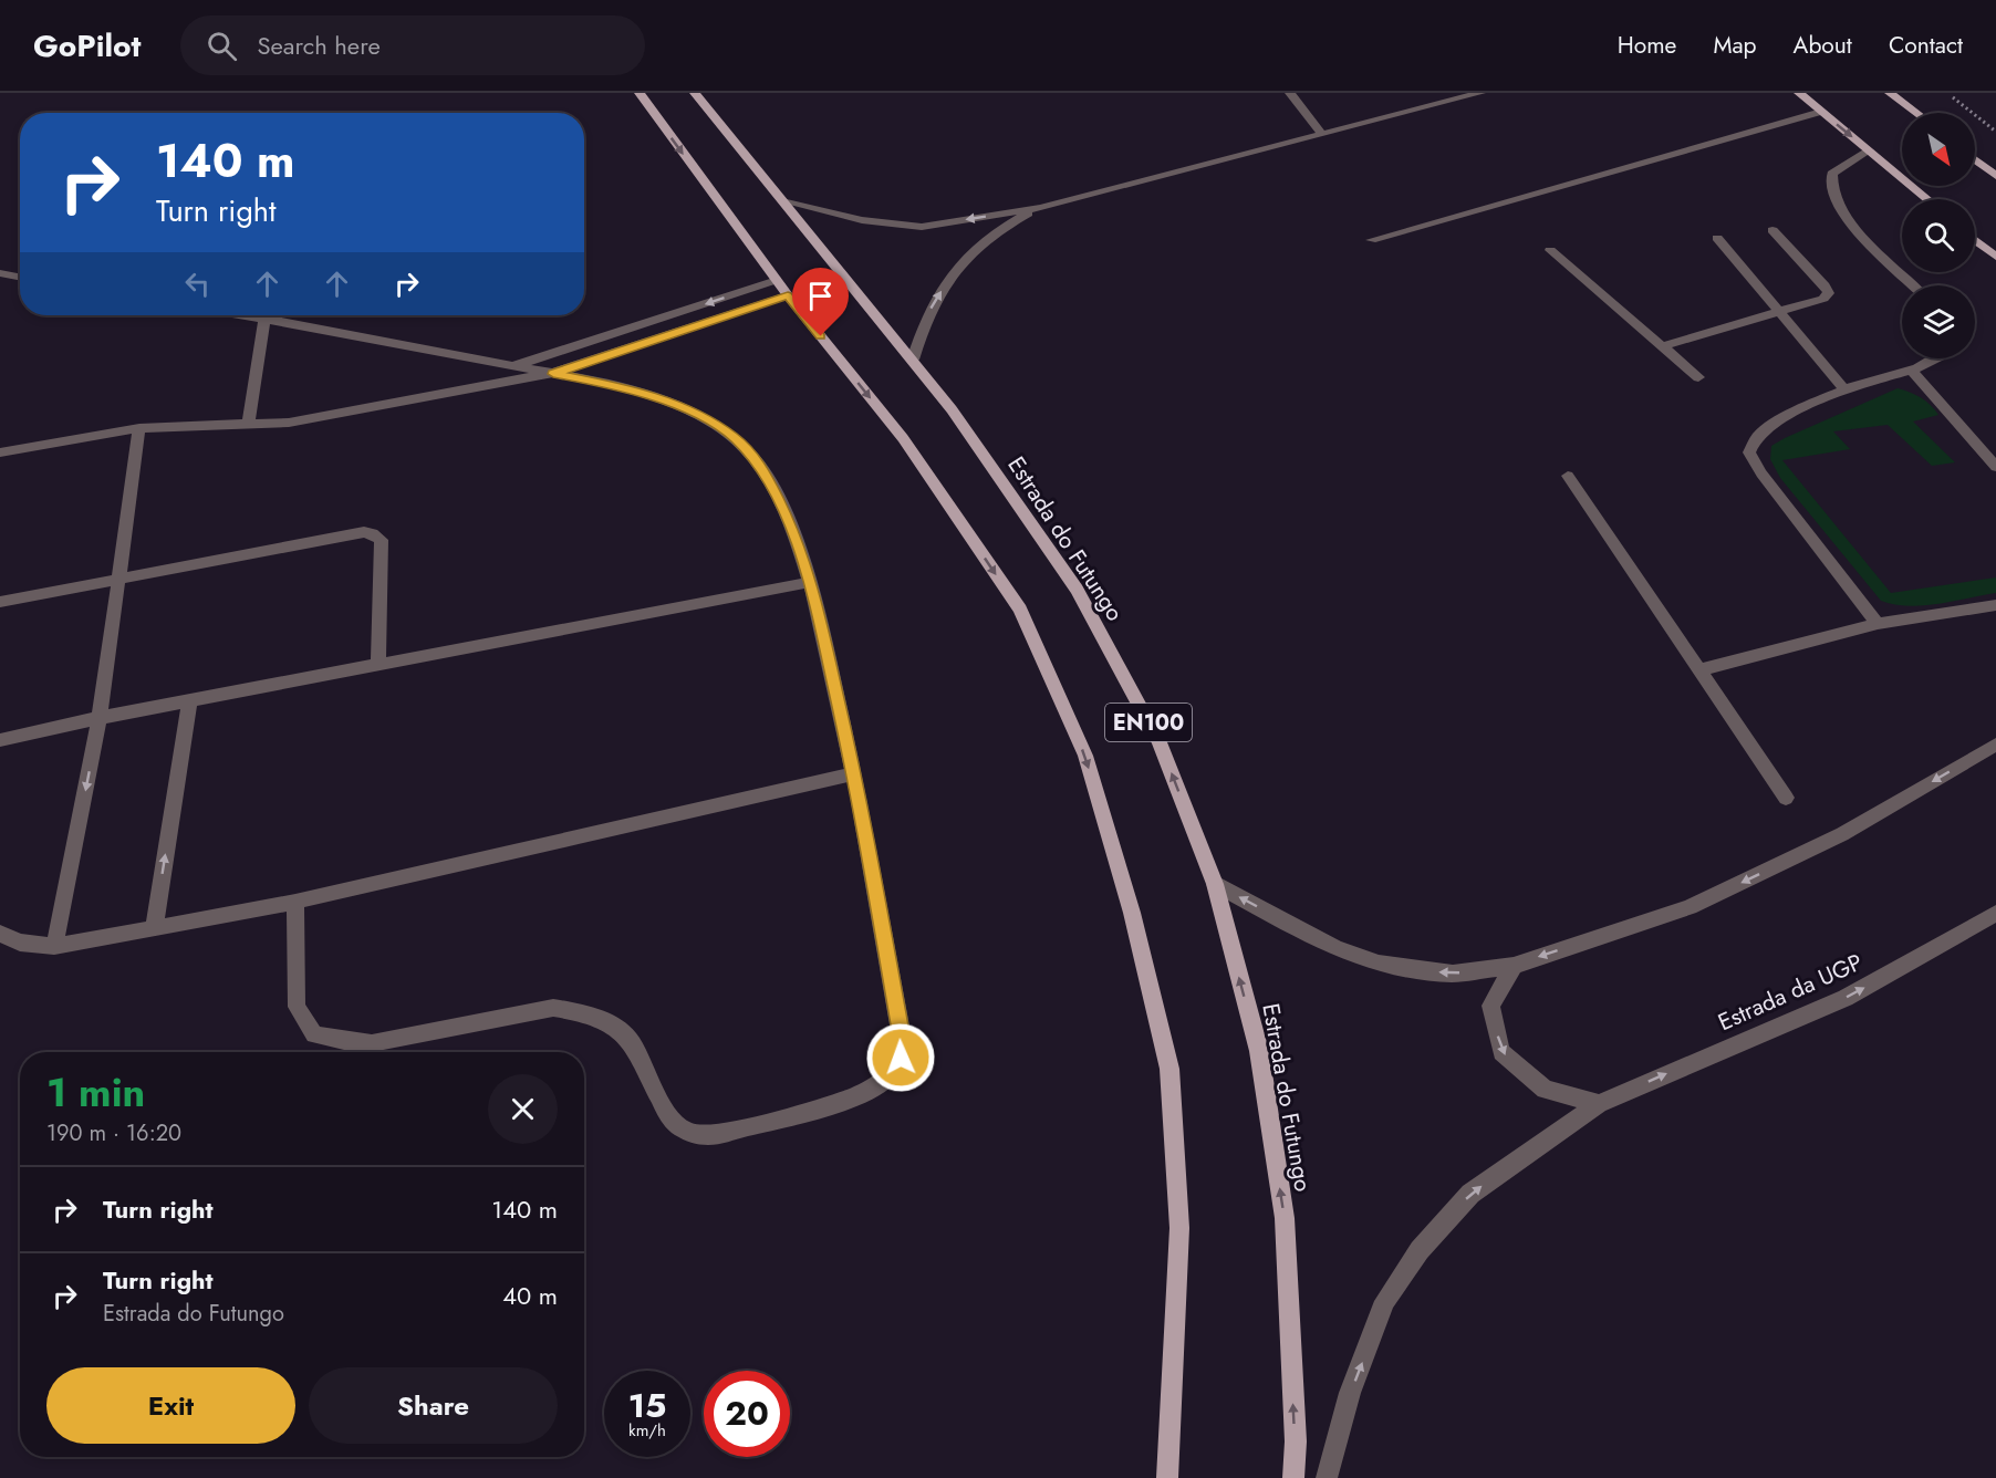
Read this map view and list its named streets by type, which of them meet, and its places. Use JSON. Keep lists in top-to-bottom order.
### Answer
{
  "streets": {
    "main road": ["Estrada do Futungo", "EN100"],
    "street": ["Estrada da UGP"]
  },
  "north": "bottom right",
  "page": {
    "header": "GoPilot",
    "search": "Search here",
    "nav": [
      "Home",
      "Map",
      "About",
      "Contact"
    ],
    "turn": ["140 m", "Turn right"],
    "heading": ["1 min", "190 m · 16:20"],
    "list": [
      {
        "name": "Turn right",
        "value": "140 m"
      },
      {
        "name": "Turn right",
        "note": "Estrada do Futungo",
        "value": "40 m"
      }
    ],
    "buttons": ["Exit", "Share"],
    "speed": "15 km/h",
    "limit": "20"
  }
}
